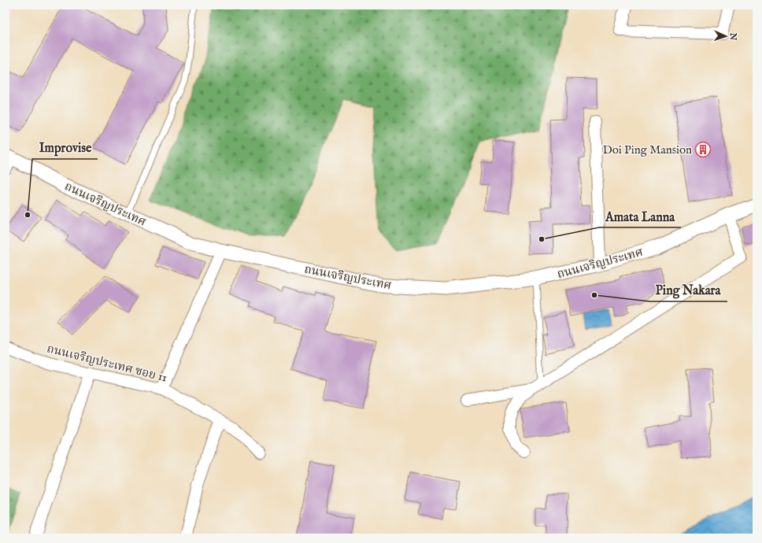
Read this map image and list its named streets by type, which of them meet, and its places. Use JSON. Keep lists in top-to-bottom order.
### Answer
{
  "streets": {
    "street": ["ถนนเจริญประเทศ", "ถนนเจริญประเทศ ซอย 11"]
  },
  "places": {
    "building": ["Doi Ping Mansion"],
    "other": ["Improvise", "Amata Lanna", "Ping Nakara"]
  },
  "north": "right"
}
